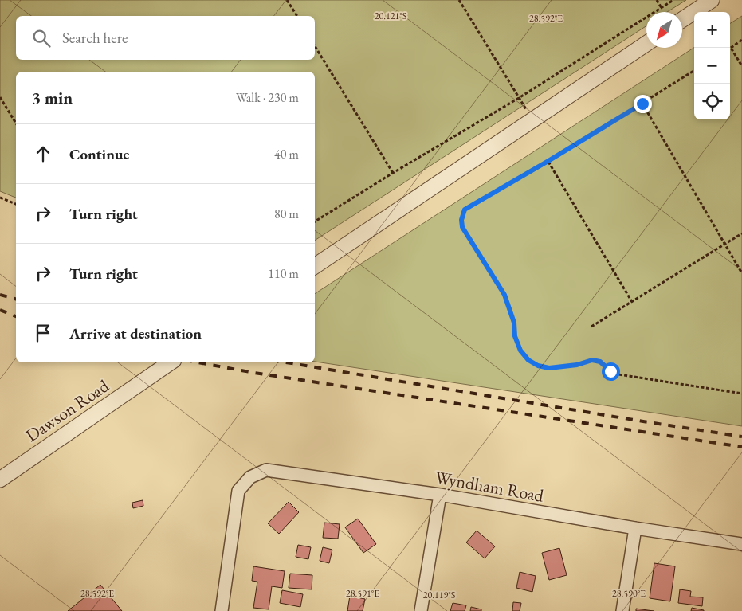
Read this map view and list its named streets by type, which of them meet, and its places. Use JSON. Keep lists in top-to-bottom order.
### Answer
{
  "streets": {
    "street": ["Dawson Road", "Wyndham Road"]
  },
  "north": "bottom left",
  "page": {
    "map_buttons": ["+", "−"],
    "search": "Search here",
    "heading": ["3 min", "Walk · 230 m"],
    "list": [
      ["Continue", "40 m"],
      ["Turn right", "80 m"],
      ["Turn right", "110 m"],
      "Arrive at destination"
    ]
  },
  "coordinates": [
    "20.121°S",
    "28.592°E",
    "28.591°E",
    "28.590°E",
    "20.119°S"
  ]
}
